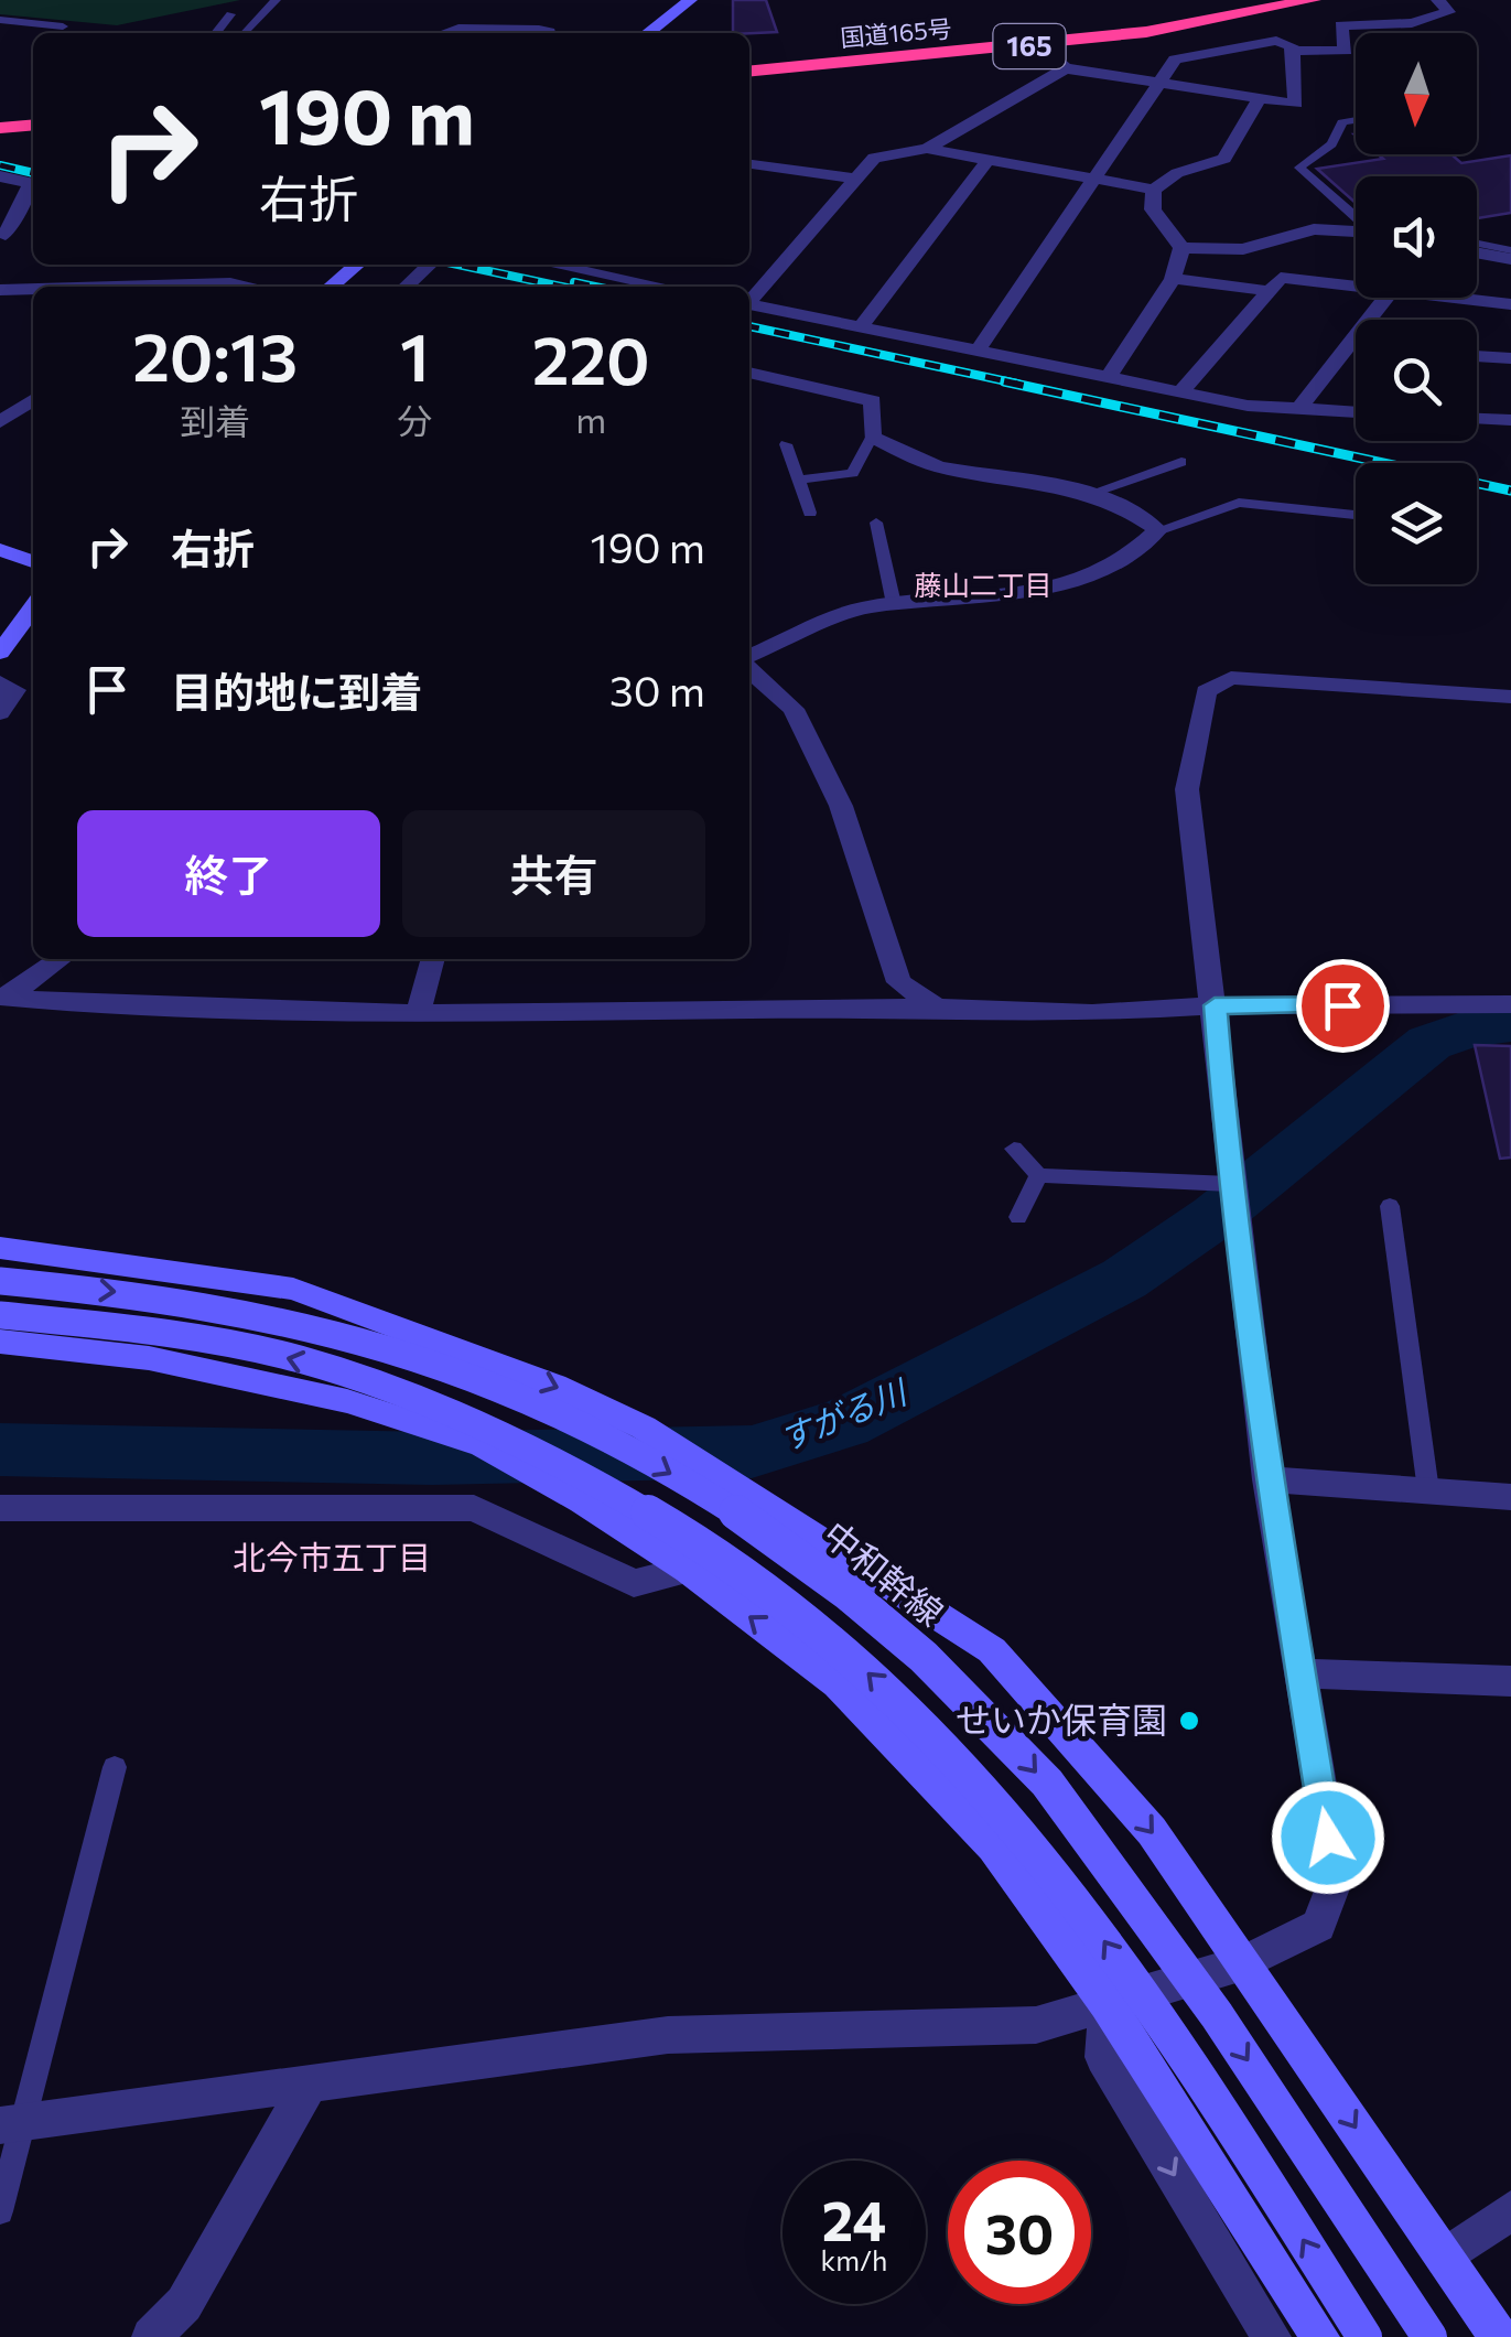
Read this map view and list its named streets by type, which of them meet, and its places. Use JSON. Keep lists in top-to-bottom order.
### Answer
{
  "streets": {
    "highway": ["国道165号", "165"],
    "main road": ["中和幹線"]
  },
  "districts": ["藤山二丁目", "北今市五丁目"],
  "water": ["すがる川"],
  "places": ["せいか保育園"],
  "north": "bottom",
  "page": {
    "turn": ["190 m", "右折"],
    "eta": [
      "20:13",
      "到着",
      "1",
      "分",
      "220",
      "m"
    ],
    "list": [
      {
        "name": "右折",
        "value": "190 m"
      },
      {
        "name": "目的地に到着",
        "value": "30 m"
      }
    ],
    "buttons": ["終了", "共有"],
    "speed": "24 km/h",
    "limit": "30"
  }
}
